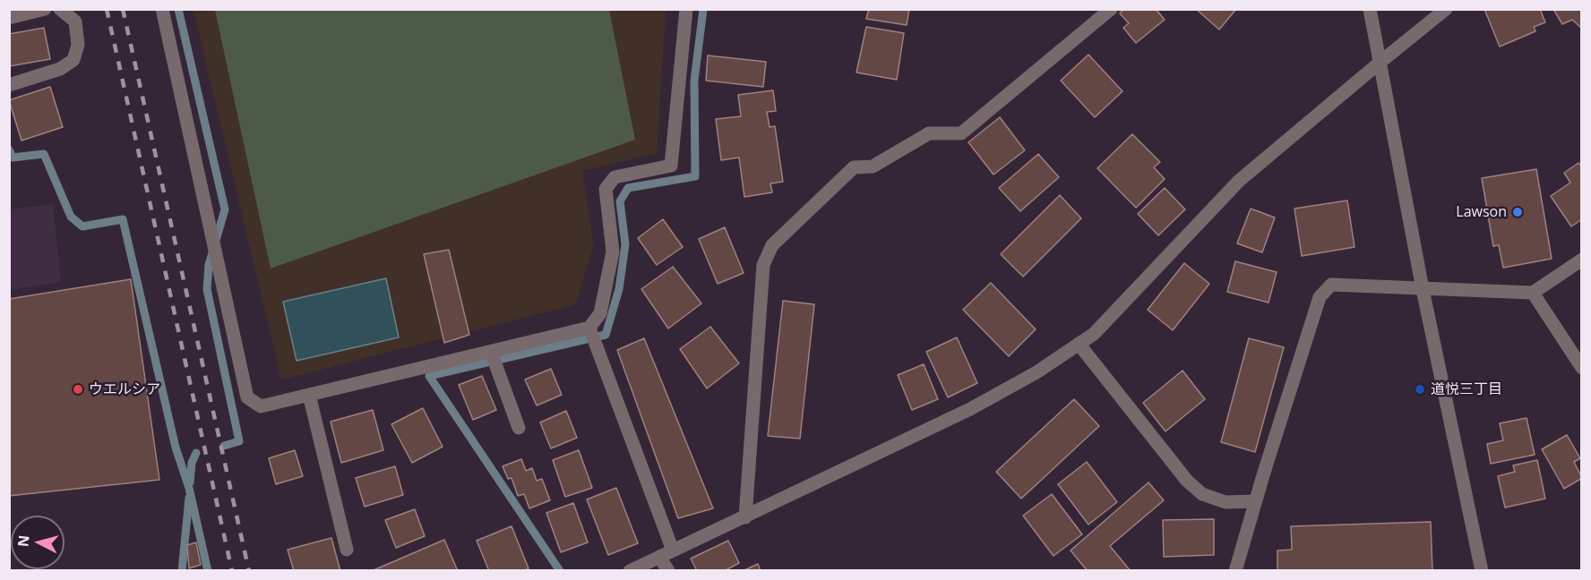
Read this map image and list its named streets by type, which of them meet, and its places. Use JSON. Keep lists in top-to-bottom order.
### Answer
{
  "places": ["Lawson", "ウエルシア", "道悦三丁目"],
  "north": "left"
}
